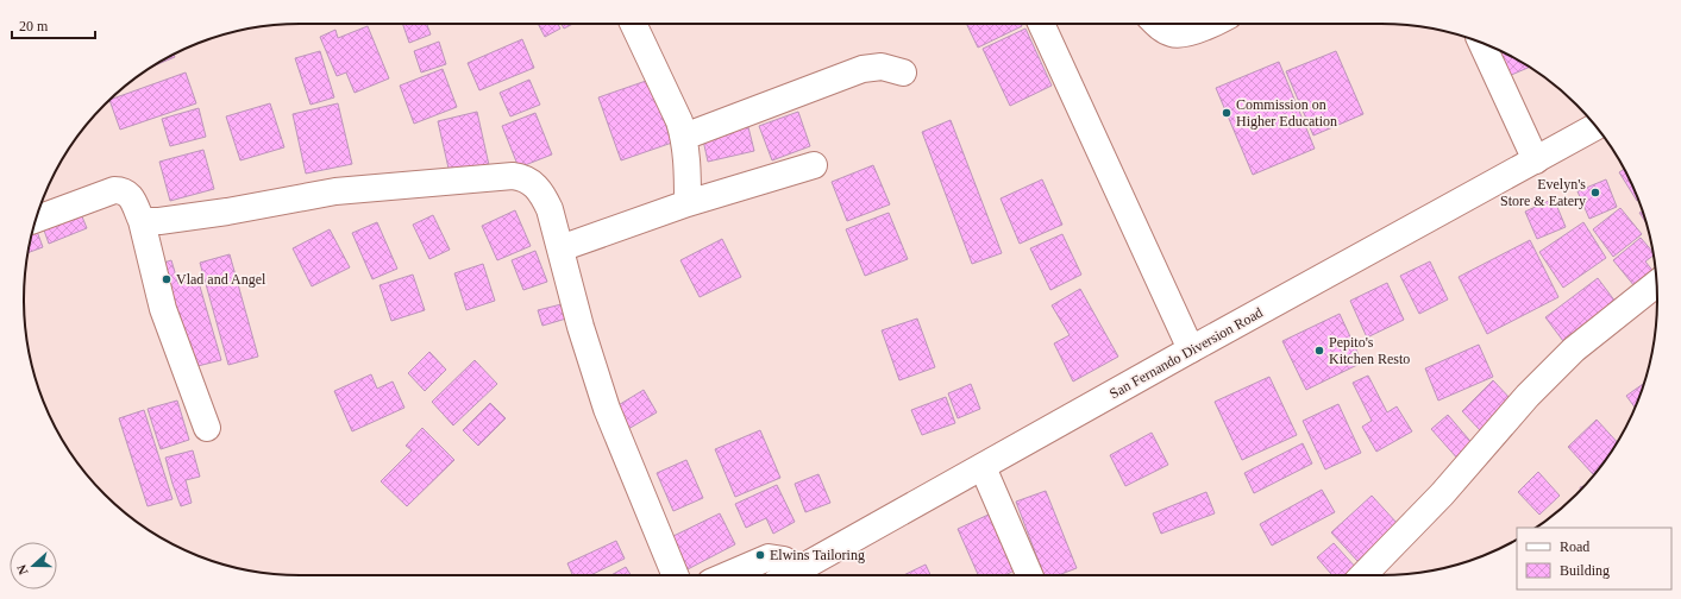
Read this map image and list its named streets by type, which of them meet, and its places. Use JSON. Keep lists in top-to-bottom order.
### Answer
{
  "streets": {
    "main road": ["San Fernando Diversion Road"]
  },
  "places": [
    "Commission on Higher Education",
    "Evelyn's Store & Eatery",
    "Vlad and Angel",
    "Pepito's Kitchen Resto",
    "Elwins Tailoring"
  ],
  "legend": ["Road", "Building"],
  "scale_bar": "20 m",
  "north": "left"
}
